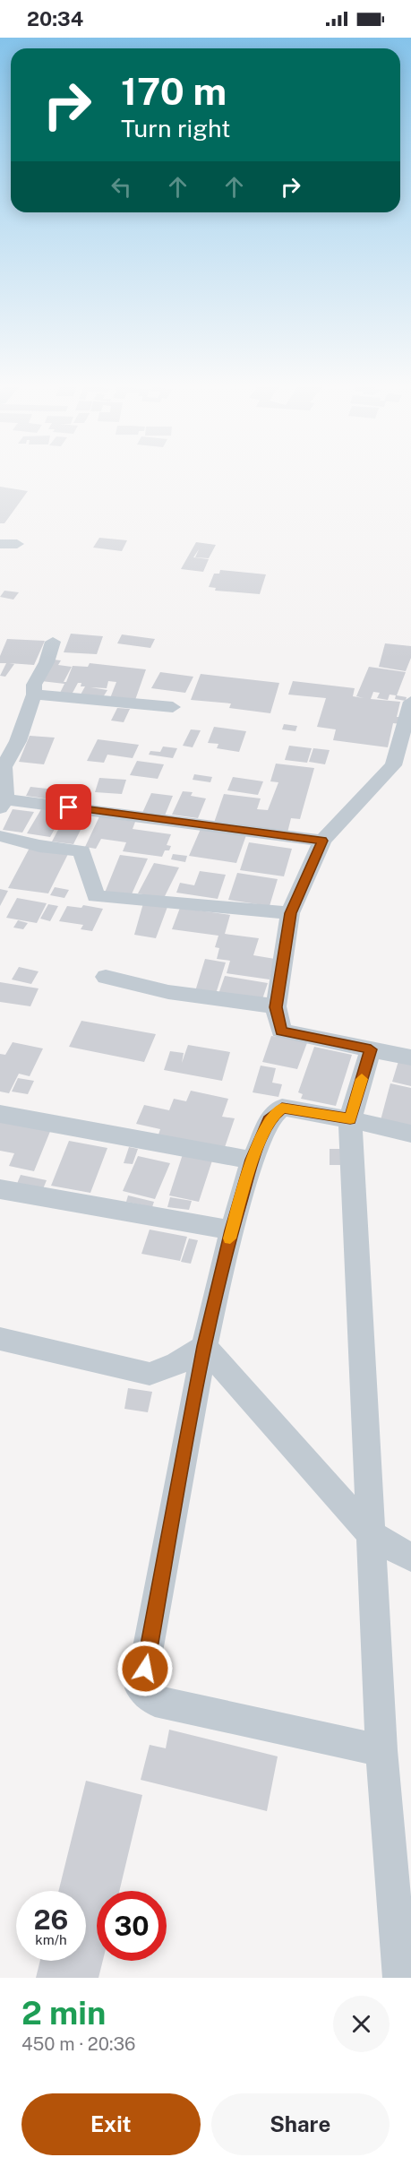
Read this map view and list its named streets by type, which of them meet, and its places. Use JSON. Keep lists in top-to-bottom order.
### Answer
{
  "page": {
    "status": "20:34",
    "turn": ["170 m", "Turn right"],
    "speed": "26 km/h",
    "limit": "30",
    "heading": ["2 min", "450 m · 20:36"],
    "buttons": ["Exit", "Share"]
  }
}
